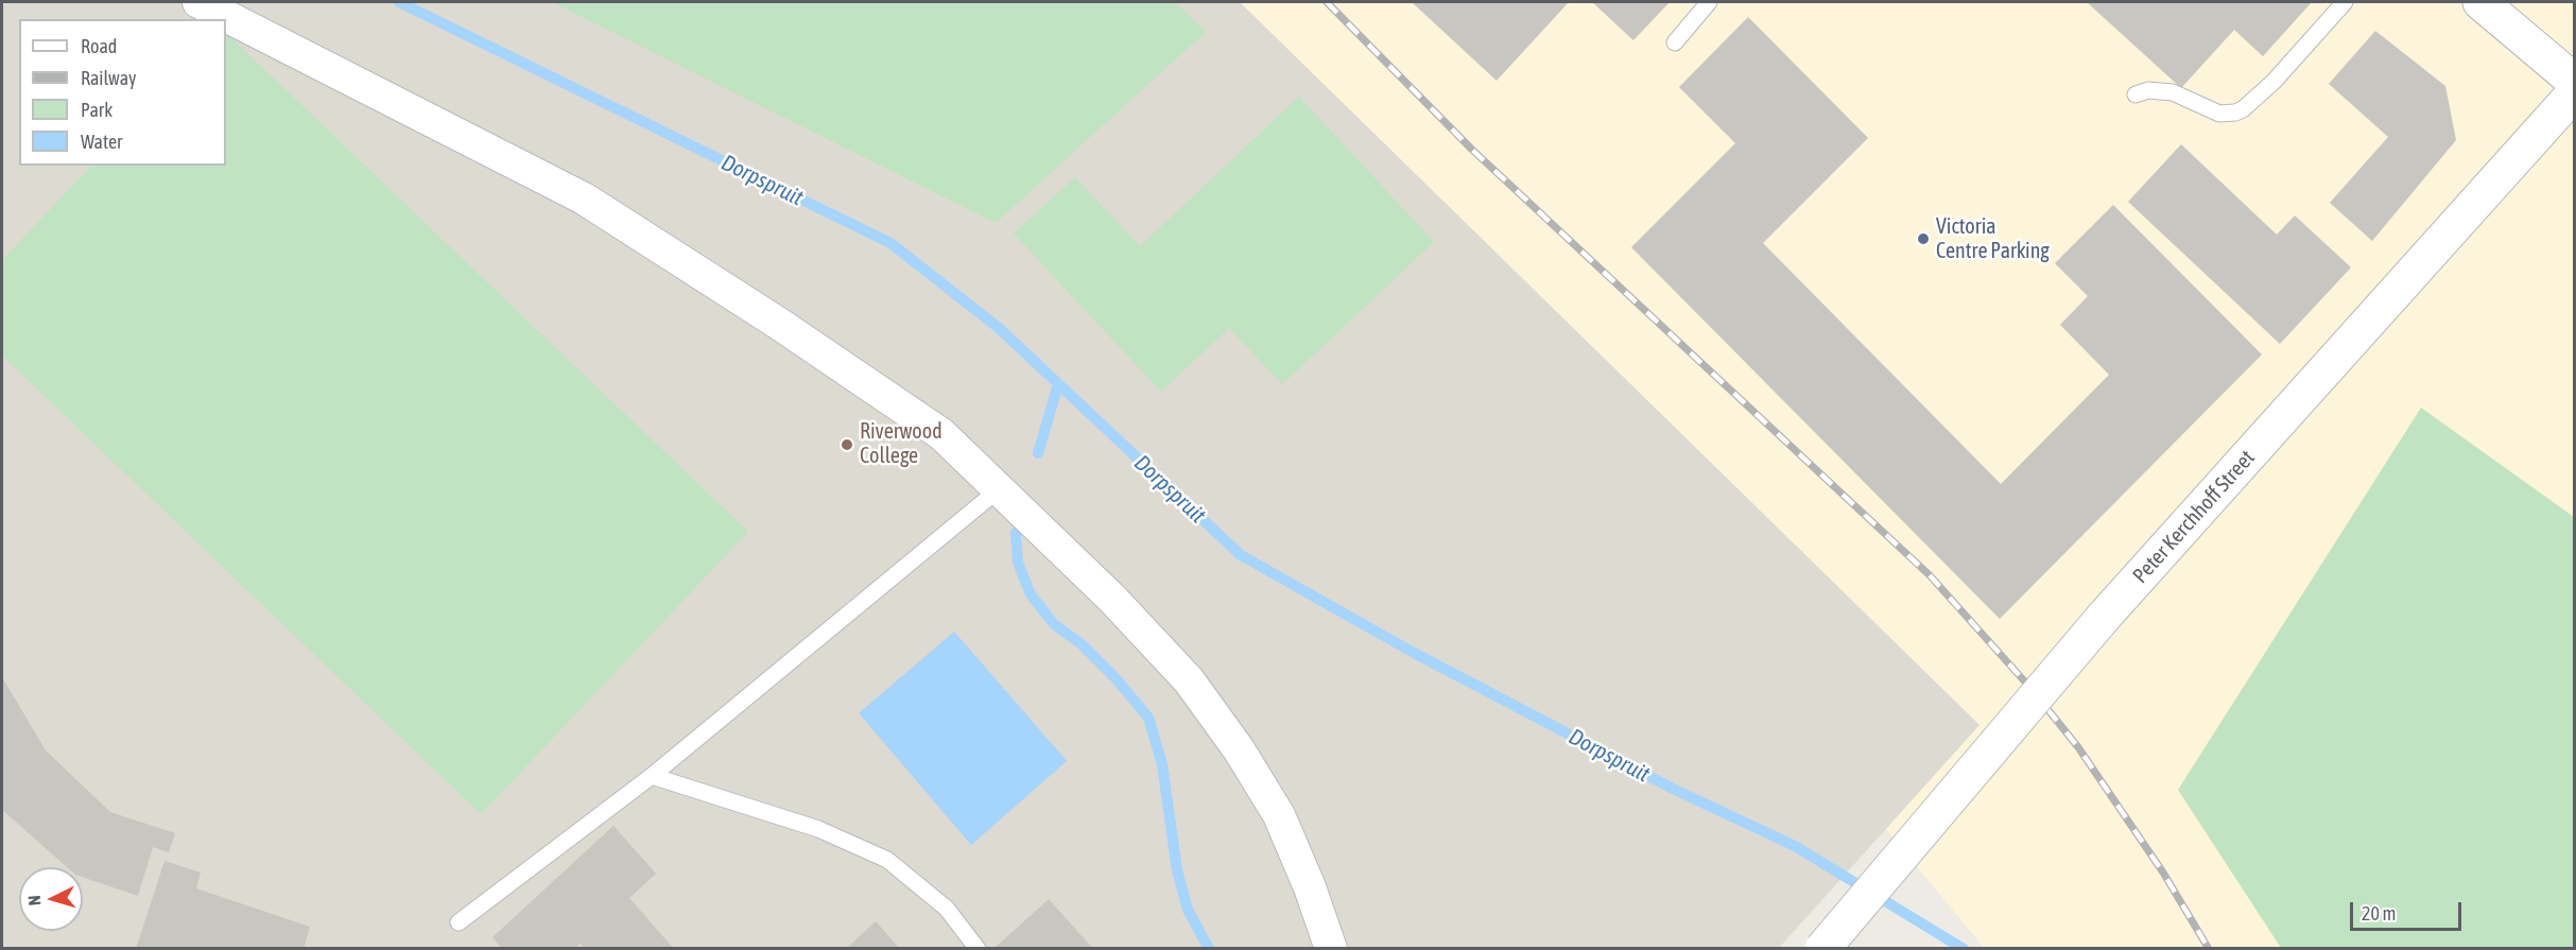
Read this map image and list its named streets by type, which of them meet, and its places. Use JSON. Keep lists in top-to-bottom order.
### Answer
{
  "streets": {
    "street": ["Peter Kerchhoff Street"]
  },
  "water": ["Dorpspruit"],
  "places": ["Victoria Centre Parking", "Riverwood College"],
  "legend": [
    "Road",
    "Railway",
    "Park",
    "Water"
  ],
  "scale_bar": "20 m",
  "north": "left"
}
